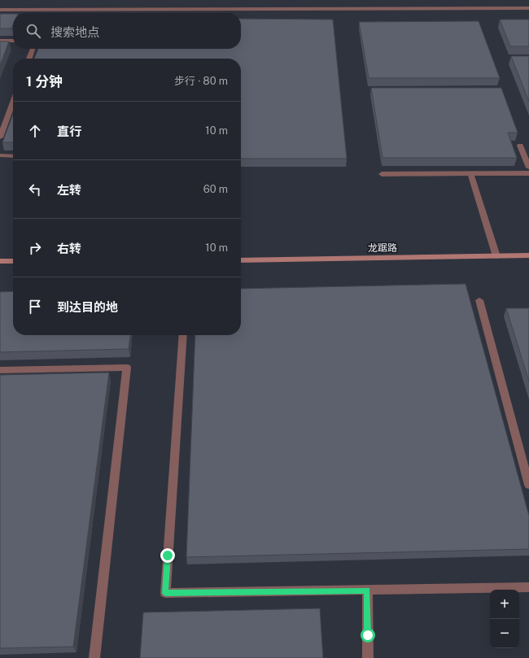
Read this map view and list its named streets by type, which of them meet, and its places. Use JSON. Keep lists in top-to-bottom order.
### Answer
{
  "streets": {
    "street": ["龙踞路"]
  },
  "page": {
    "search": "搜索地点",
    "heading": ["1 分钟", "步行 · 80 m"],
    "list": [
      ["直行", "10 m"],
      ["左转", "60 m"],
      ["右转", "10 m"],
      "到达目的地"
    ],
    "map_buttons": ["+", "−"]
  }
}
